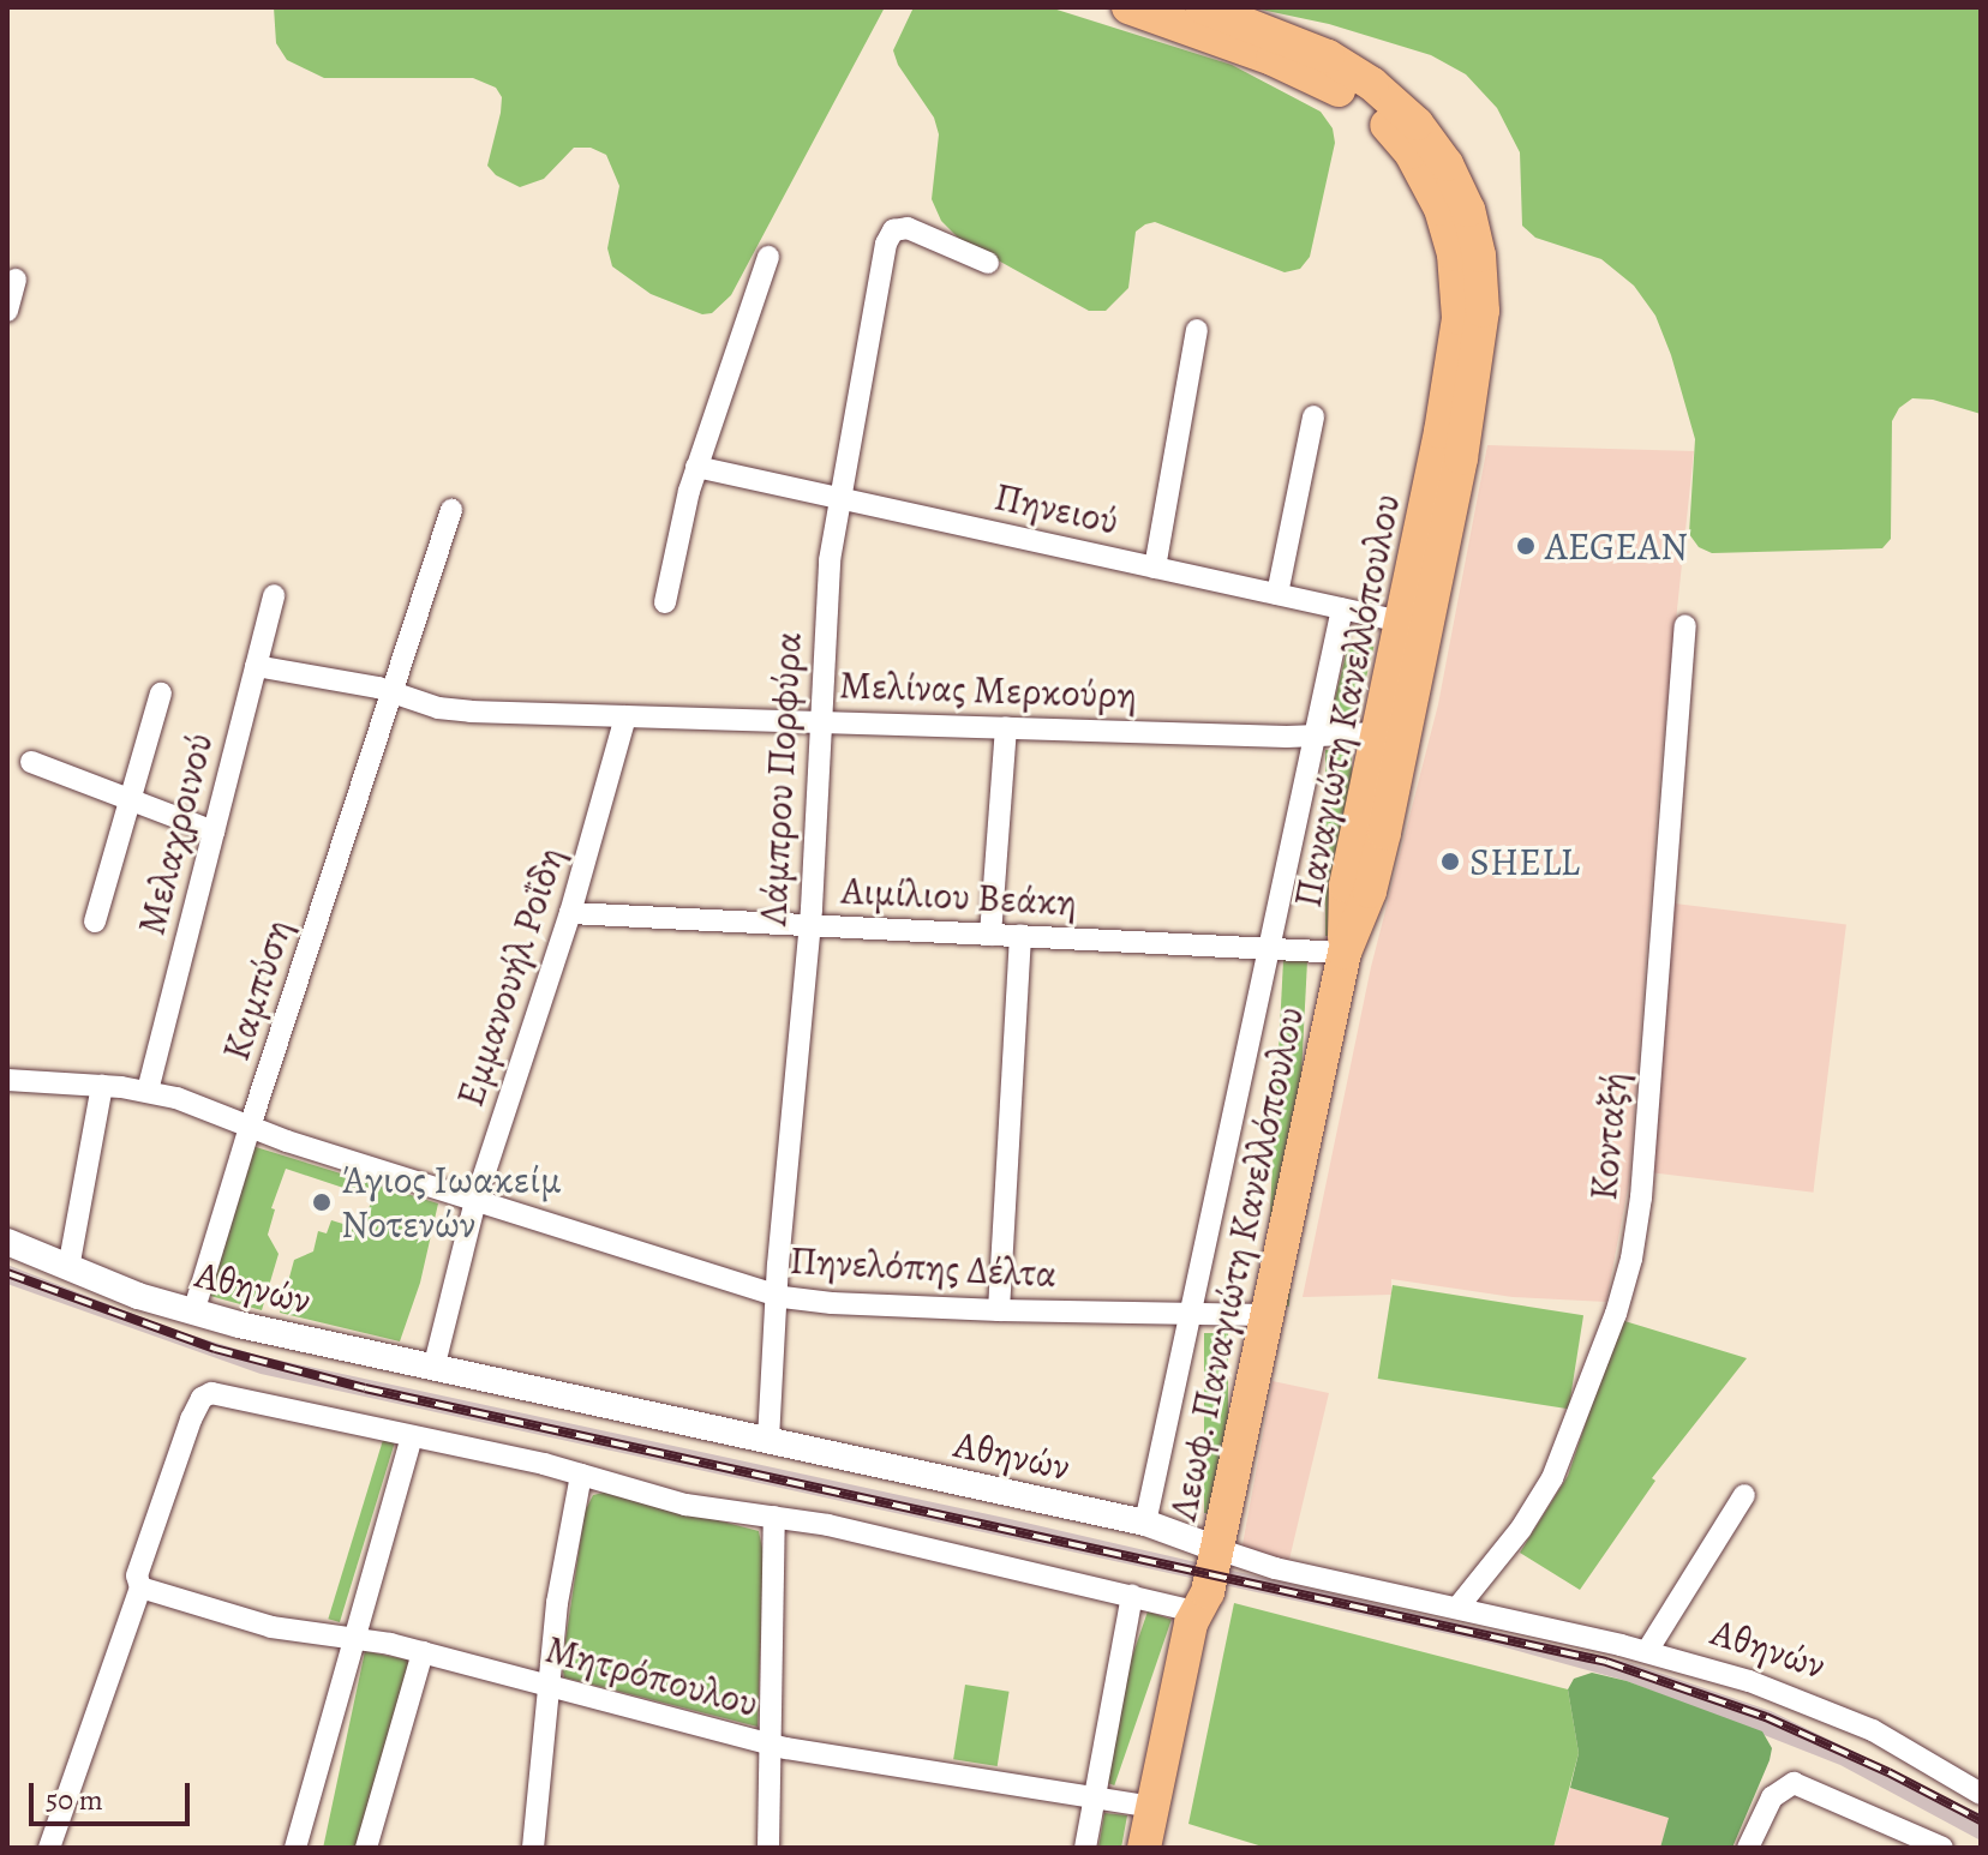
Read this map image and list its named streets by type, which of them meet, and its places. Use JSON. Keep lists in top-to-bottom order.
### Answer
{
  "streets": {
    "main road": ["Παναγιώτη Κανελλόπουλου", "Λεωφ. Παναγιώτη Κανελλόπουλου"],
    "street": [
      "Πηνειού",
      "Μελίνας Μερκούρη",
      "Λάμπρου Πορφύρα",
      "Μελαχροινού",
      "Αιμίλιου Βεάκη",
      "Εμμανουήλ Ροΐδη",
      "Καμπύση",
      "Κονταξή",
      "Πηνελόπης Δέλτα",
      "Αθηνών",
      "Μητρόπουλου"
    ]
  },
  "crossings": [
    ["Πηνειού", "Παναγιώτη Κανελλόπουλου"],
    ["Πηνειού", "Λάμπρου Πορφύρα"],
    ["Μελίνας Μερκούρη", "Παναγιώτη Κανελλόπουλου"],
    ["Μελίνας Μερκούρη", "Λάμπρου Πορφύρα"],
    ["Μελίνας Μερκούρη", "Μελαχροινού"],
    ["Μελίνας Μερκούρη", "Εμμανουήλ Ροΐδη"],
    ["Μελίνας Μερκούρη", "Καμπύση"],
    ["Παναγιώτη Κανελλόπουλου", "Αιμίλιου Βεάκη"],
    ["Παναγιώτη Κανελλόπουλου", "Λεωφ. Παναγιώτη Κανελλόπουλου"],
    ["Λάμπρου Πορφύρα", "Αιμίλιου Βεάκη"],
    ["Λάμπρου Πορφύρα", "Πηνελόπης Δέλτα"],
    ["Λάμπρου Πορφύρα", "Αθηνών"],
    ["Μελαχροινού", "Πηνελόπης Δέλτα"],
    ["Αιμίλιου Βεάκη", "Εμμανουήλ Ροΐδη"],
    ["Αιμίλιου Βεάκη", "Λεωφ. Παναγιώτη Κανελλόπουλου"],
    ["Εμμανουήλ Ροΐδη", "Πηνελόπης Δέλτα"],
    ["Εμμανουήλ Ροΐδη", "Αθηνών"],
    ["Καμπύση", "Πηνελόπης Δέλτα"],
    ["Καμπύση", "Αθηνών"],
    ["Κονταξή", "Αθηνών"],
    ["Λεωφ. Παναγιώτη Κανελλόπουλου", "Πηνελόπης Δέλτα"],
    ["Λεωφ. Παναγιώτη Κανελλόπουλου", "Αθηνών"]
  ],
  "places": ["AEGEAN", "SHELL", "Άγιος Ιωακείμ Νοτενών"],
  "scale_bar": "50 m"
}
